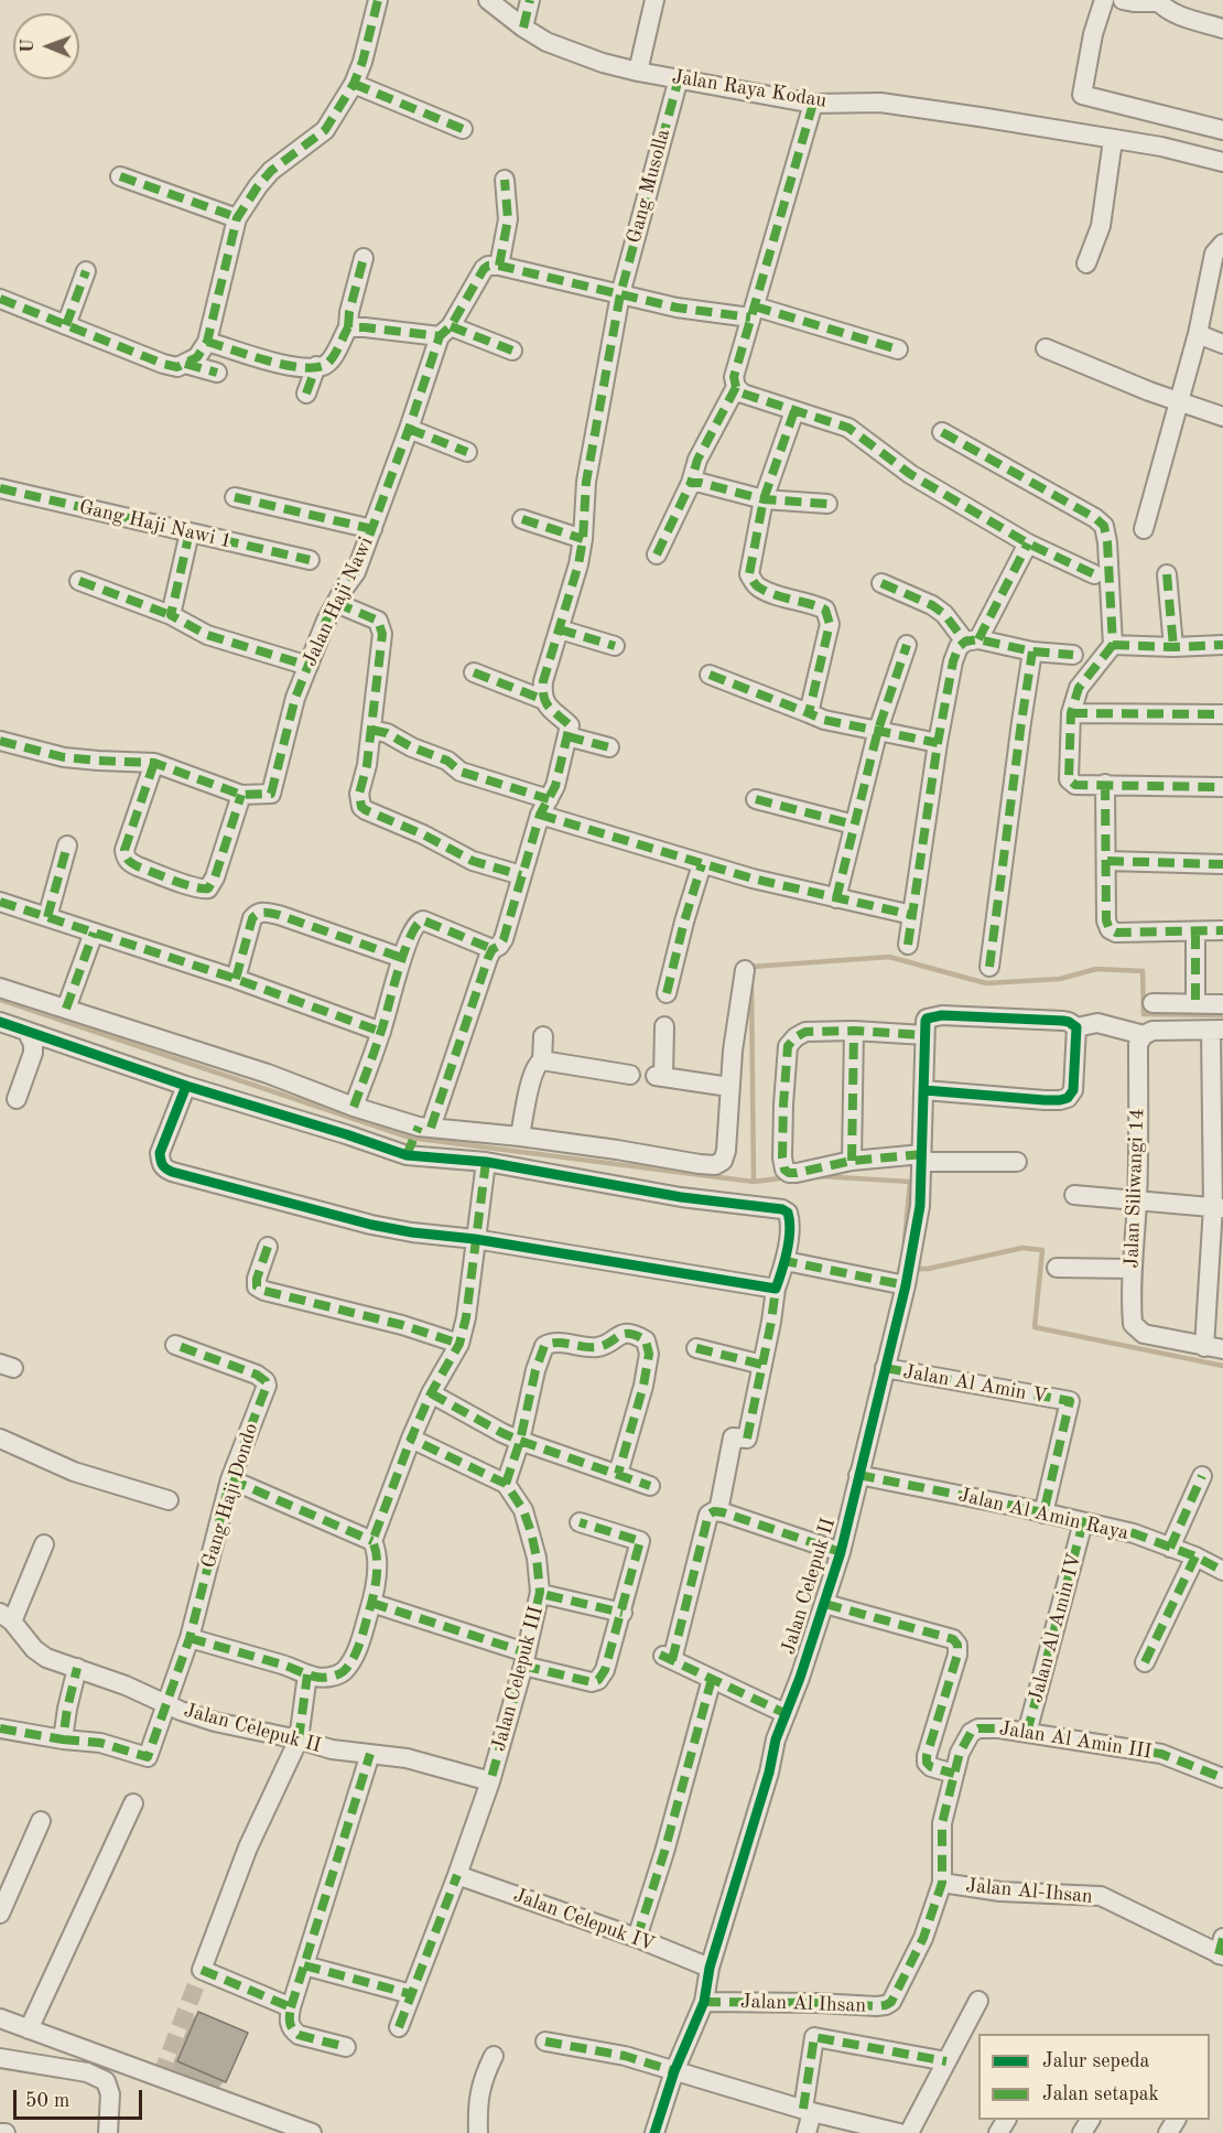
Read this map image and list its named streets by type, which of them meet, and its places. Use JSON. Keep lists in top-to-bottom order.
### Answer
{
  "streets": {
    "street": [
      "Jalan Raya Kodau",
      "Gang Musolla",
      "Gang Haji Nawi 1",
      "Jalan Haji Nawi",
      "Jalan Siliwangi 14",
      "Jalan Al Amin V",
      "Gang Haji Dondo",
      "Jalan Al Amin Raya",
      "Jalan Celepuk II",
      "Jalan Al Amin IV",
      "Jalan Celepuk III",
      "Jalan Al Amin III",
      "Jalan Al-Ihsan",
      "Jalan Celepuk IV",
      "Jalan Al Ihsan"
    ]
  },
  "crossings": [
    ["Jalan Raya Kodau", "Gang Musolla"],
    ["Jalan Al Amin V", "Jalan Al Amin Raya"],
    ["Jalan Al Amin V", "Jalan Celepuk II"],
    ["Gang Haji Dondo", "Jalan Celepuk II"],
    ["Jalan Al Amin Raya", "Jalan Celepuk II"],
    ["Jalan Al Amin Raya", "Jalan Al Amin IV"],
    ["Jalan Celepuk II", "Jalan Celepuk III"],
    ["Jalan Celepuk II", "Jalan Celepuk IV"],
    ["Jalan Celepuk II", "Jalan Al Ihsan"],
    ["Jalan Al Amin IV", "Jalan Al Amin III"],
    ["Jalan Celepuk III", "Jalan Celepuk IV"],
    ["Jalan Al Amin III", "Jalan Al-Ihsan"],
    ["Jalan Al Amin III", "Jalan Al Ihsan"],
    ["Jalan Al-Ihsan", "Jalan Al Ihsan"]
  ],
  "legend": ["Jalur sepeda", "Jalan setapak"],
  "scale_bar": "50 m",
  "north": "left"
}
